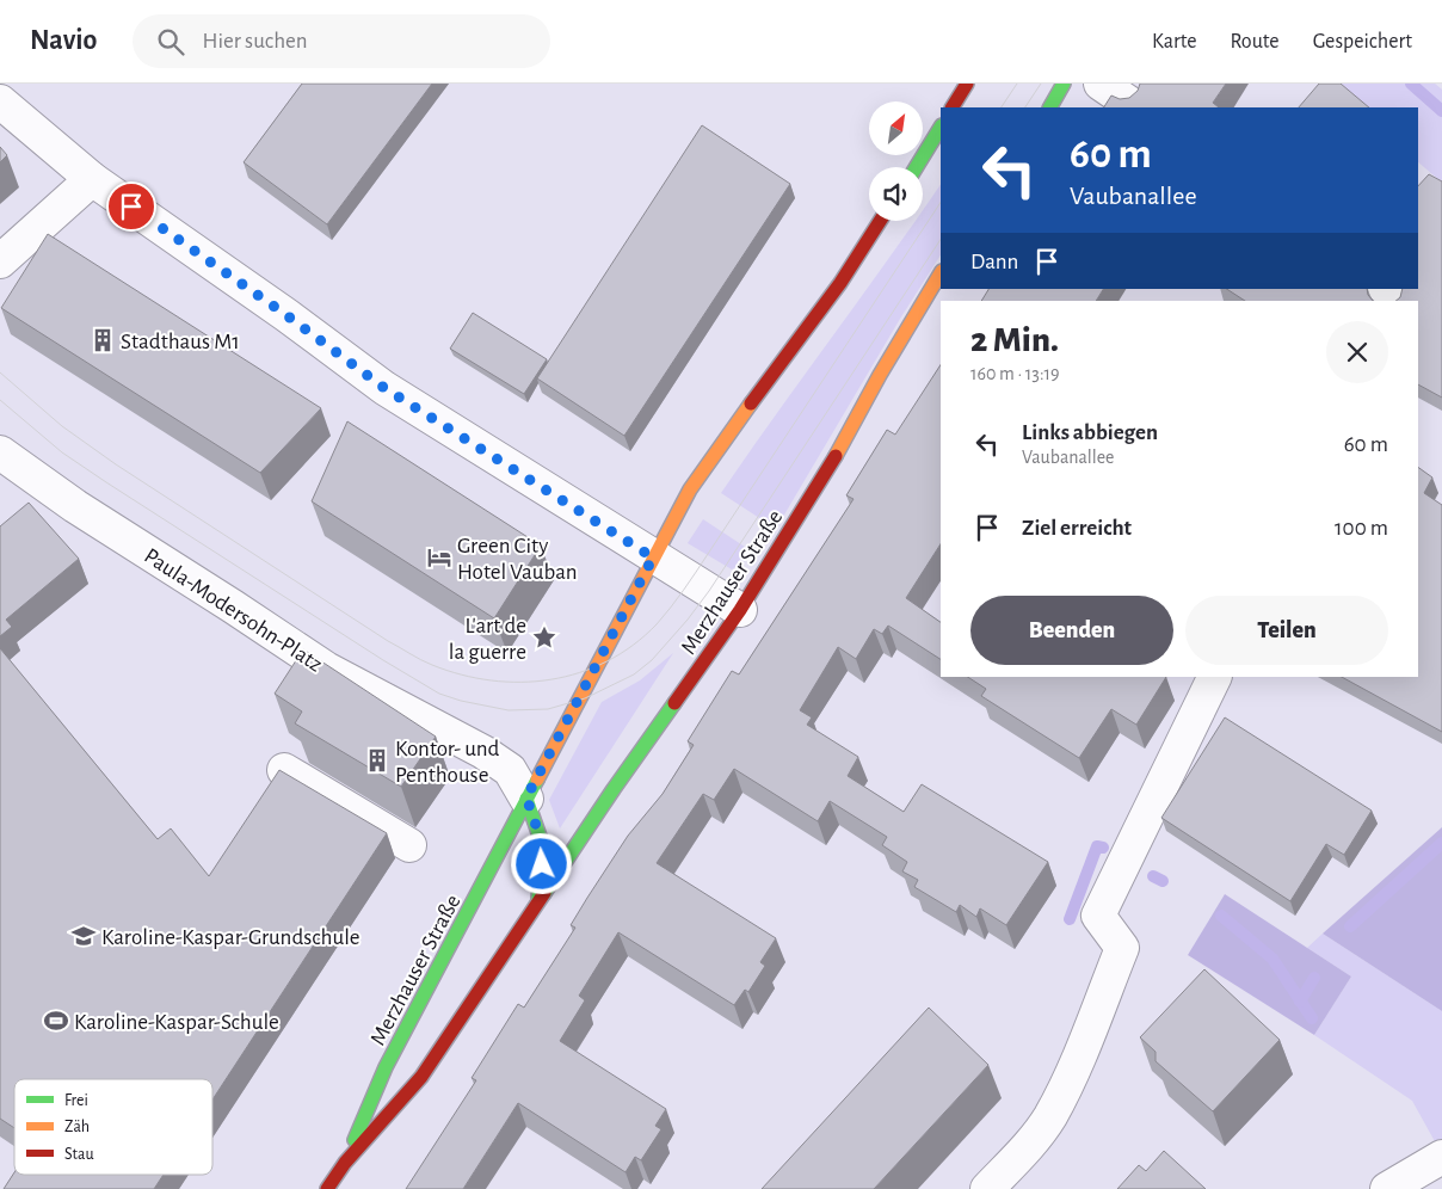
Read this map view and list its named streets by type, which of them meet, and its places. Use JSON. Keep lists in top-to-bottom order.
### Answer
{
  "streets": {
    "main road": ["Merzhauser Straße"],
    "street": ["Paula-Modersohn-Platz"]
  },
  "crossings": [
    ["Merzhauser Straße", "Paula-Modersohn-Platz"]
  ],
  "places": {
    "building": ["Stadthaus M1", "Kontor- und Penthouse"],
    "hotel": ["Green City Hotel Vauban"],
    "place": ["L'art de la guerre"],
    "school or university": ["Karoline-Kaspar-Grundschule"],
    "sports": ["Karoline-Kaspar-Schule"]
  },
  "legend": ["Frei", "Zäh", "Stau"],
  "north": "top right",
  "page": {
    "header": "Navio",
    "search": "Hier suchen",
    "nav": ["Karte", "Route", "Gespeichert"],
    "turn": ["60 m", "Vaubanallee"],
    "then": "Dann",
    "heading": ["2 Min.", "160 m · 13:19"],
    "list": [
      {
        "name": "Links abbiegen",
        "note": "Vaubanallee",
        "value": "60 m"
      },
      {
        "name": "Ziel erreicht",
        "value": "100 m"
      }
    ],
    "buttons": ["Beenden", "Teilen"]
  }
}
